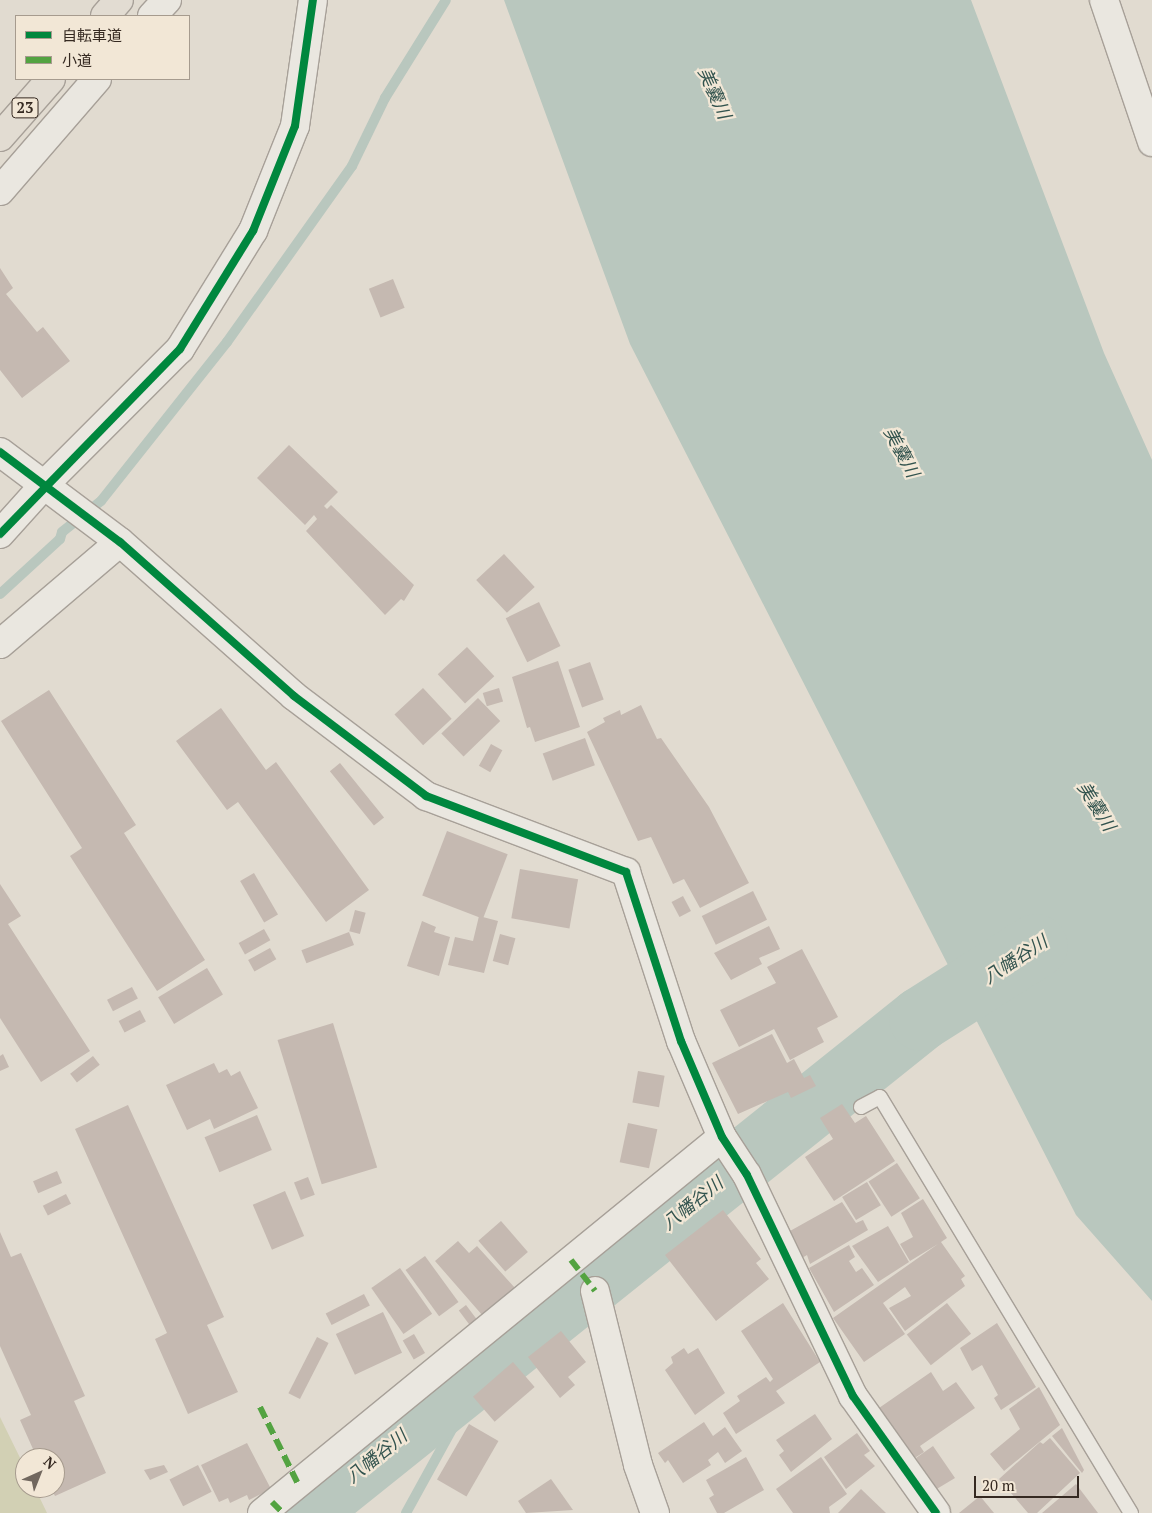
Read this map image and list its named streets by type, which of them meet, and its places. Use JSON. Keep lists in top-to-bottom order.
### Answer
{
  "streets": {
    "main road": ["23"]
  },
  "water": ["美嚢川", "八幡谷川"],
  "legend": ["自転車道", "小道"],
  "scale_bar": "20 m",
  "north": "top right"
}
